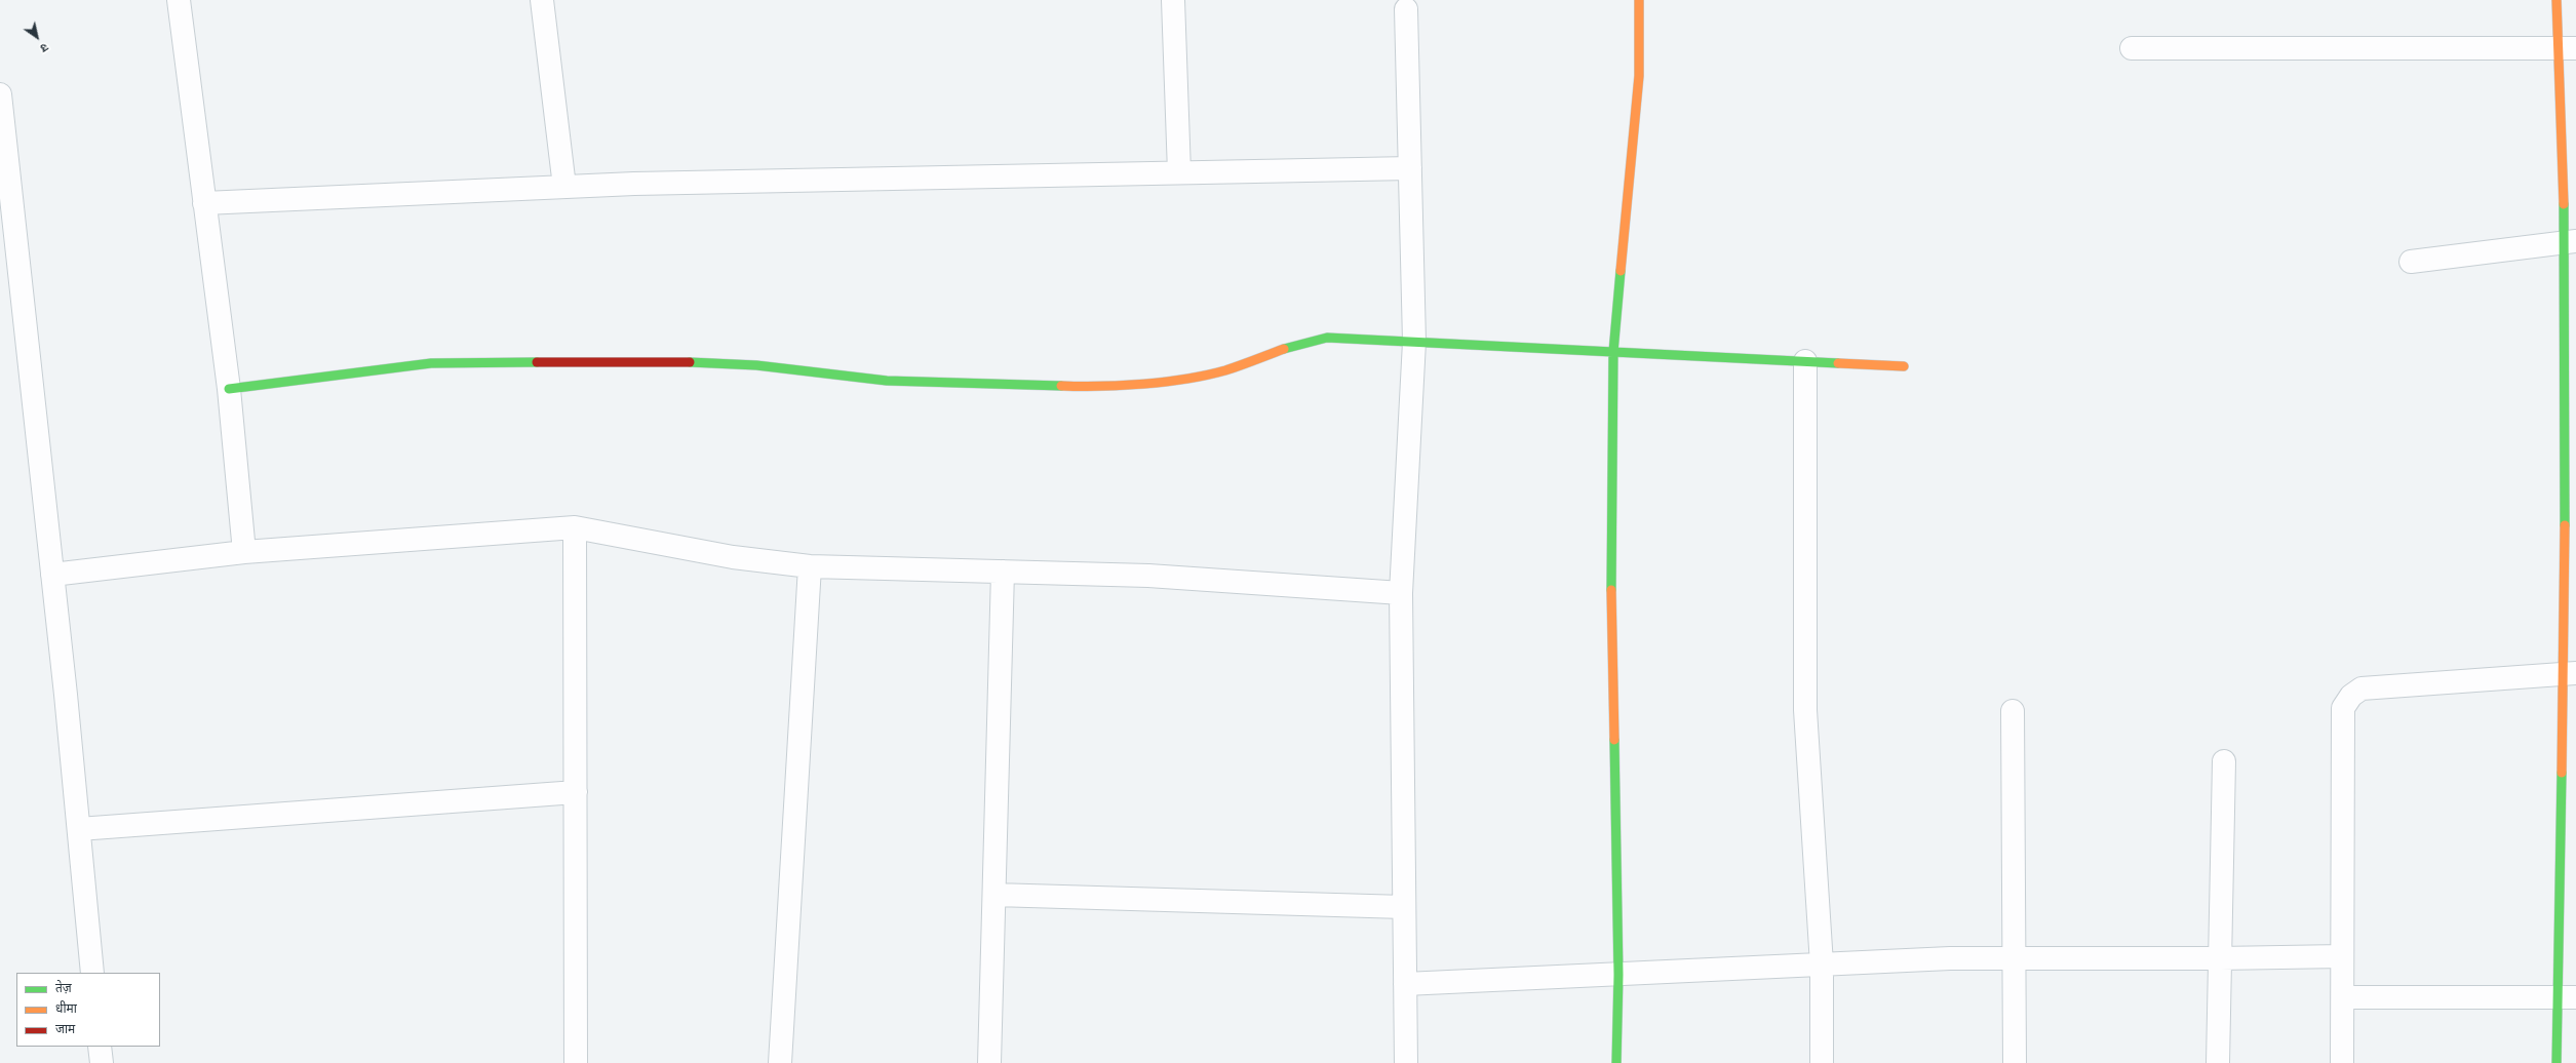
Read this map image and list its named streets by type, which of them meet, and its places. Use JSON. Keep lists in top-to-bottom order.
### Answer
{
  "legend": ["तेज़", "धीमा", "जाम"],
  "north": "bottom right"
}
